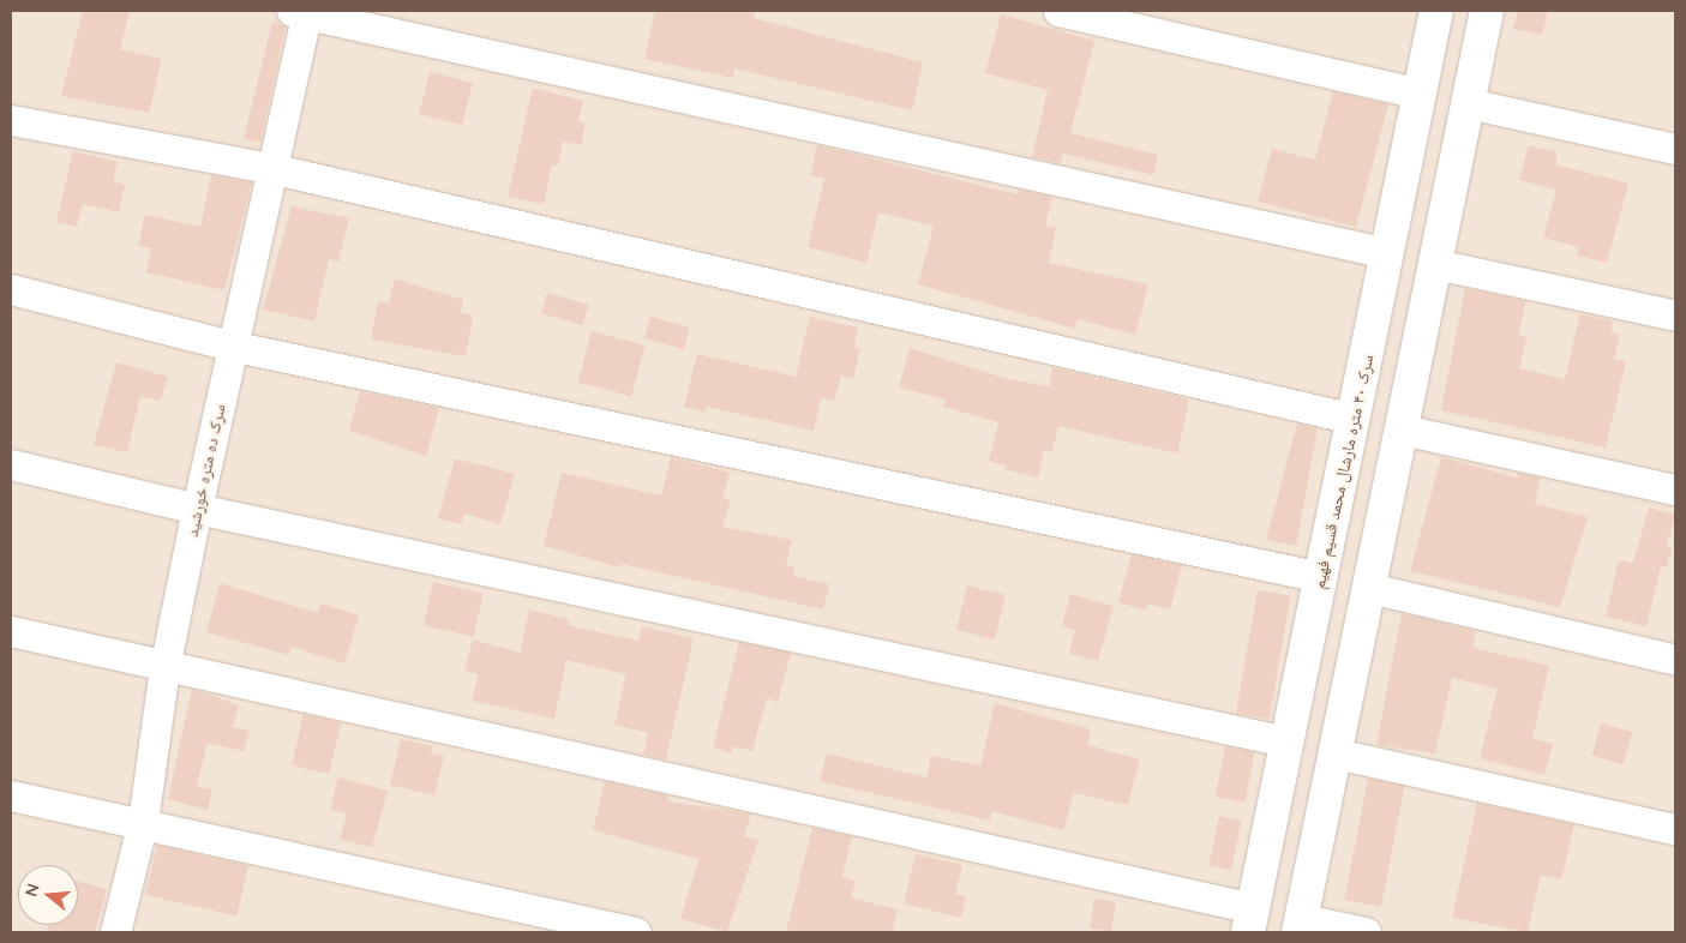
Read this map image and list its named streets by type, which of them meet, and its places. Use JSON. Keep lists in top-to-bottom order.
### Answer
{
  "streets": {
    "street": ["سرک ده متره خورشید", "سرک ۴۰ متره مارشال محمد قسیم فهیم"]
  },
  "north": "left"
}
